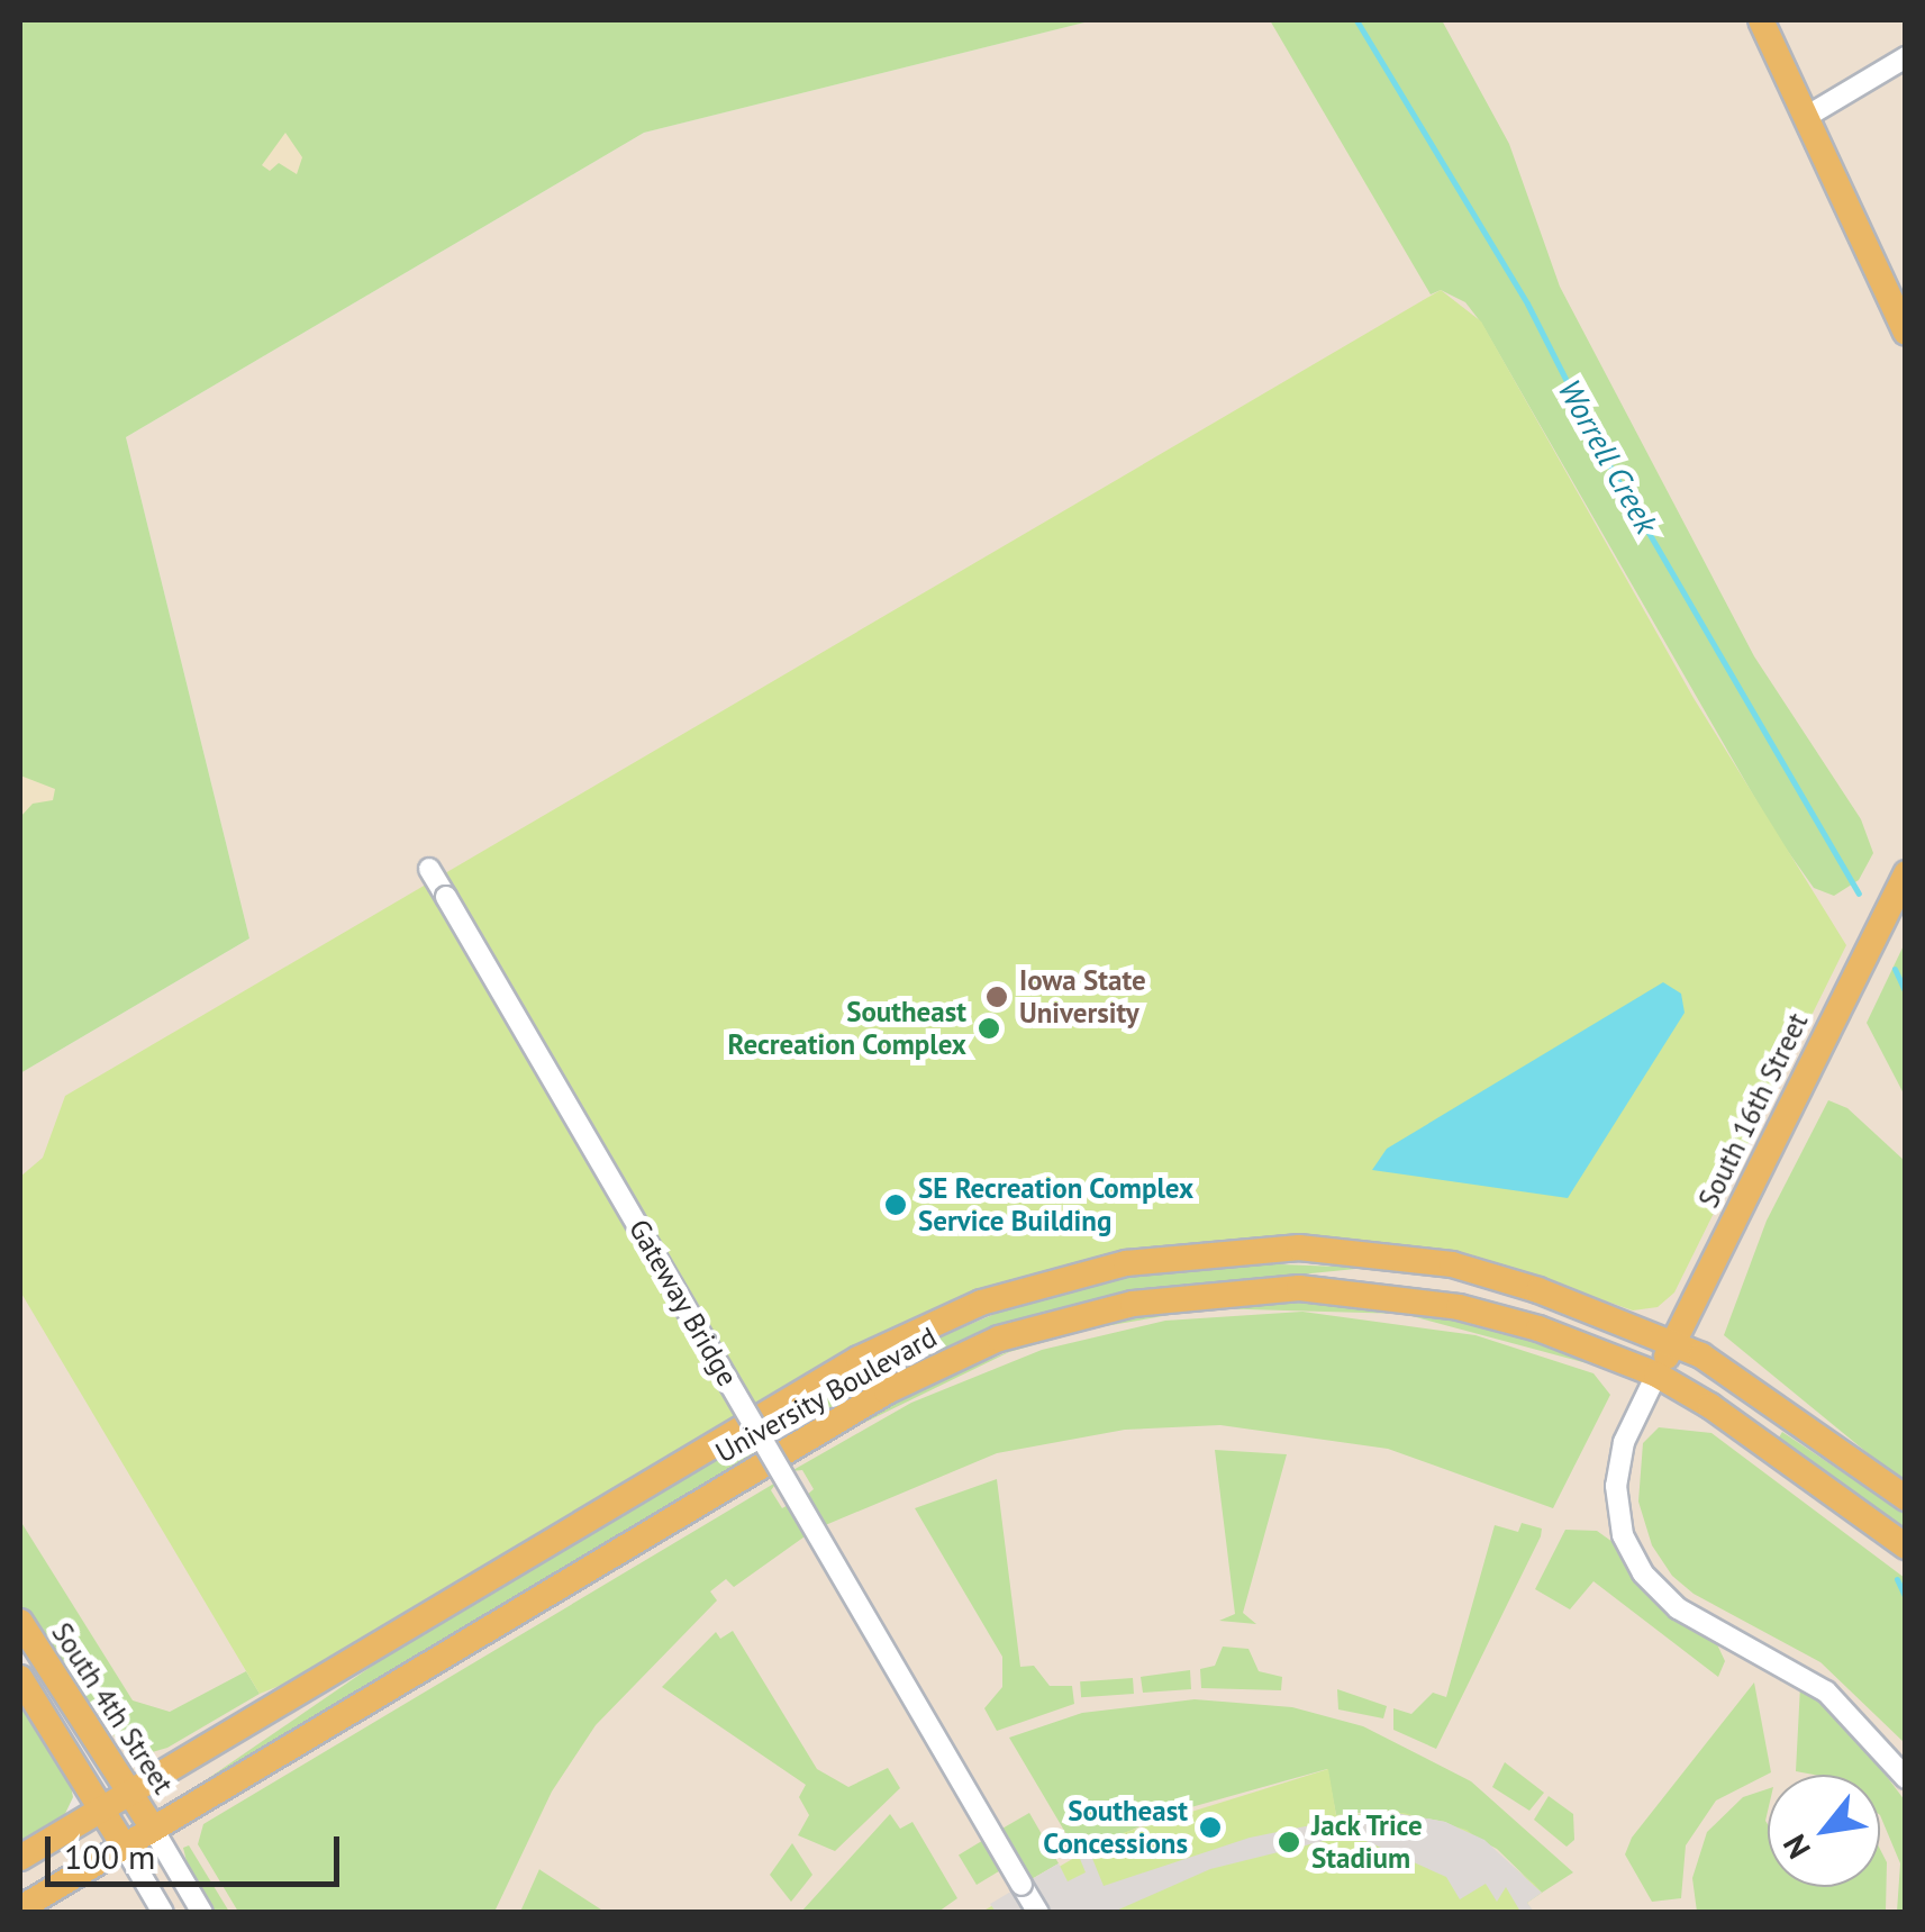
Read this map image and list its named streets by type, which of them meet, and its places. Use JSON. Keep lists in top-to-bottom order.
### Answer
{
  "streets": {
    "main road": ["South 16th Street", "University Boulevard", "South 4th Street"],
    "street": ["Gateway Bridge"]
  },
  "crossings": [
    ["South 16th Street", "University Boulevard"],
    ["University Boulevard", "South 4th Street"]
  ],
  "water": ["Worrell Creek"],
  "places": [
    "Iowa State University",
    "Southeast Recreation Complex",
    "SE Recreation Complex Service Building",
    "Southeast Concessions",
    "Jack Trice Stadium"
  ],
  "scale_bar": "100 m",
  "north": "bottom left"
}
